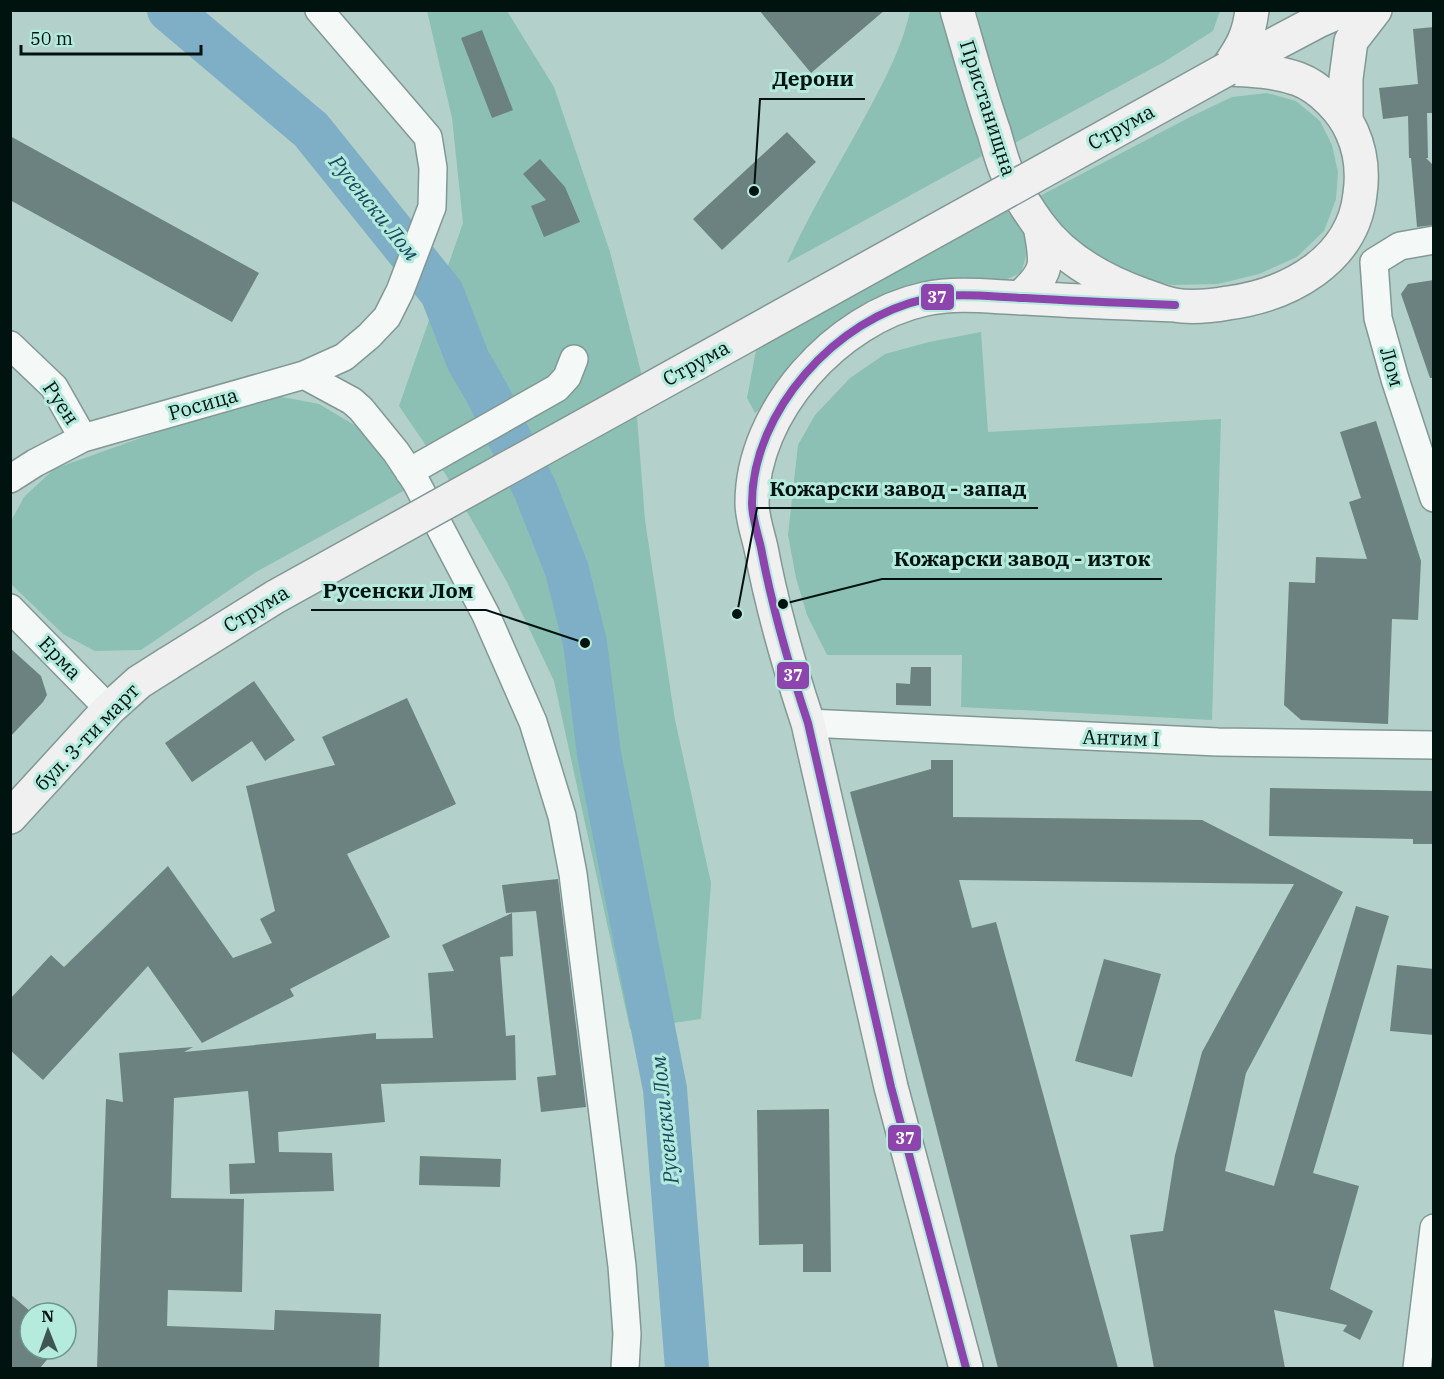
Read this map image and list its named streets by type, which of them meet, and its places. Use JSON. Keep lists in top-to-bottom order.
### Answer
{
  "streets": {
    "street": [
      "Пристанищна",
      "Струма",
      "Лом",
      "Руен",
      "Росица",
      "Ерма",
      "бул. 3-ти март",
      "Антим I"
    ]
  },
  "crossings": [
    ["Струма", "бул. 3-ти март"],
    ["Руен", "Росица"],
    ["Ерма", "бул. 3-ти март"]
  ],
  "water": ["Русенски Лом"],
  "places": [
    "Дерони",
    "Кожарски завод - изток",
    "Кожарски завод - запад",
    "Русенски Лом"
  ],
  "lines": ["transit line 37"],
  "scale_bar": "50 m",
  "north": "top"
}
